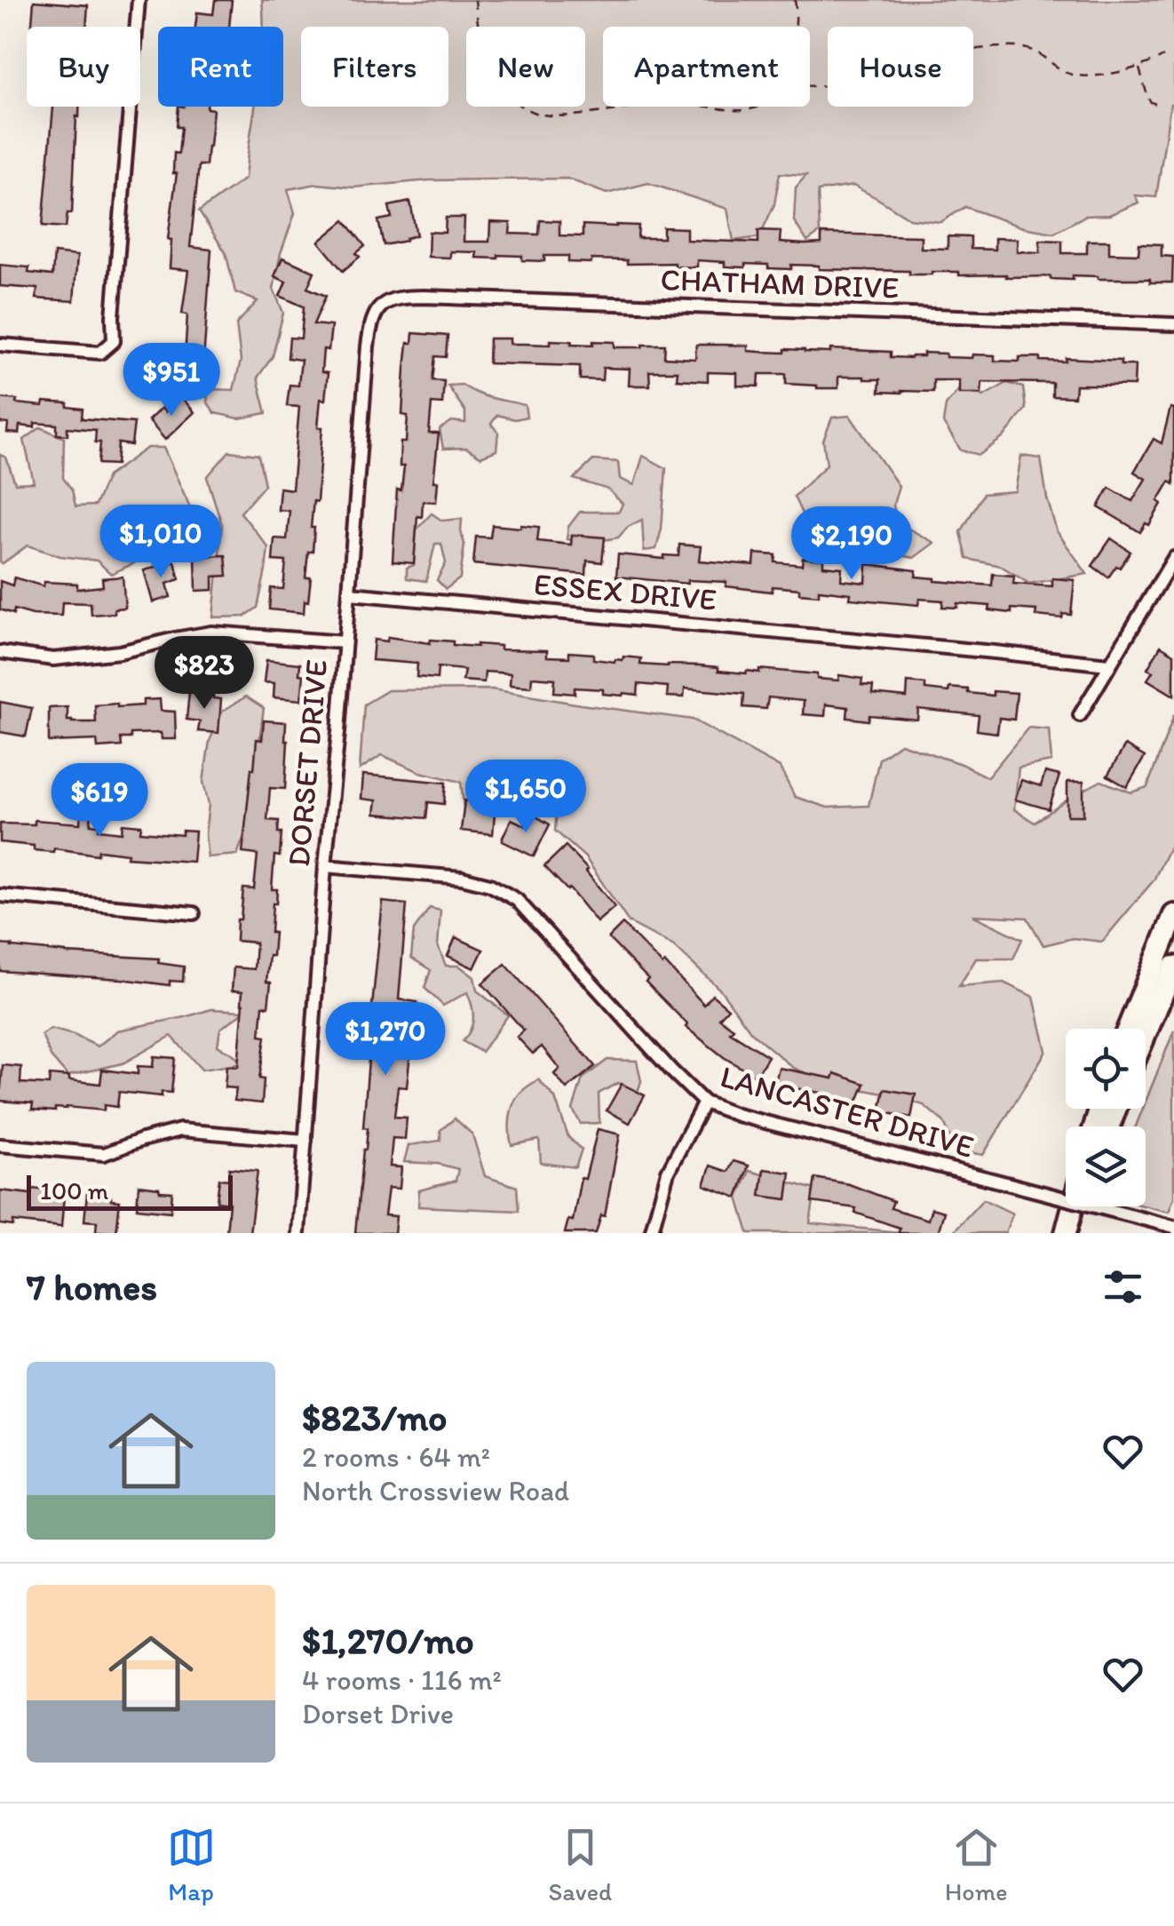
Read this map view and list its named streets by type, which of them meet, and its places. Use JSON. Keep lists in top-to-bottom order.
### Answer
{
  "streets": {
    "street": [
      "CHATHAM DRIVE",
      "ESSEX DRIVE",
      "DORSET DRIVE",
      "LANCASTER DRIVE"
    ]
  },
  "crossings": [
    ["CHATHAM DRIVE", "DORSET DRIVE"],
    ["ESSEX DRIVE", "DORSET DRIVE"],
    ["DORSET DRIVE", "LANCASTER DRIVE"]
  ],
  "scale_bar": "100 m",
  "page": {
    "chip": [
      "Buy",
      "Rent",
      "Filters",
      "New",
      "Apartment",
      "House"
    ],
    "price": [
      "$951",
      "$1,010",
      "$2,190",
      "$823",
      "$1,650",
      "$619",
      "$1,270"
    ],
    "scale": "100 m",
    "heading": "7 homes",
    "list": [
      {
        "name": "$823/mo",
        "note": "2 rooms · 64 m² · North Crossview Road"
      },
      {
        "name": "$1,270/mo",
        "note": "4 rooms · 116 m² · Dorset Drive"
      }
    ],
    "tabs": ["Map", "Saved", "Home"]
  }
}
